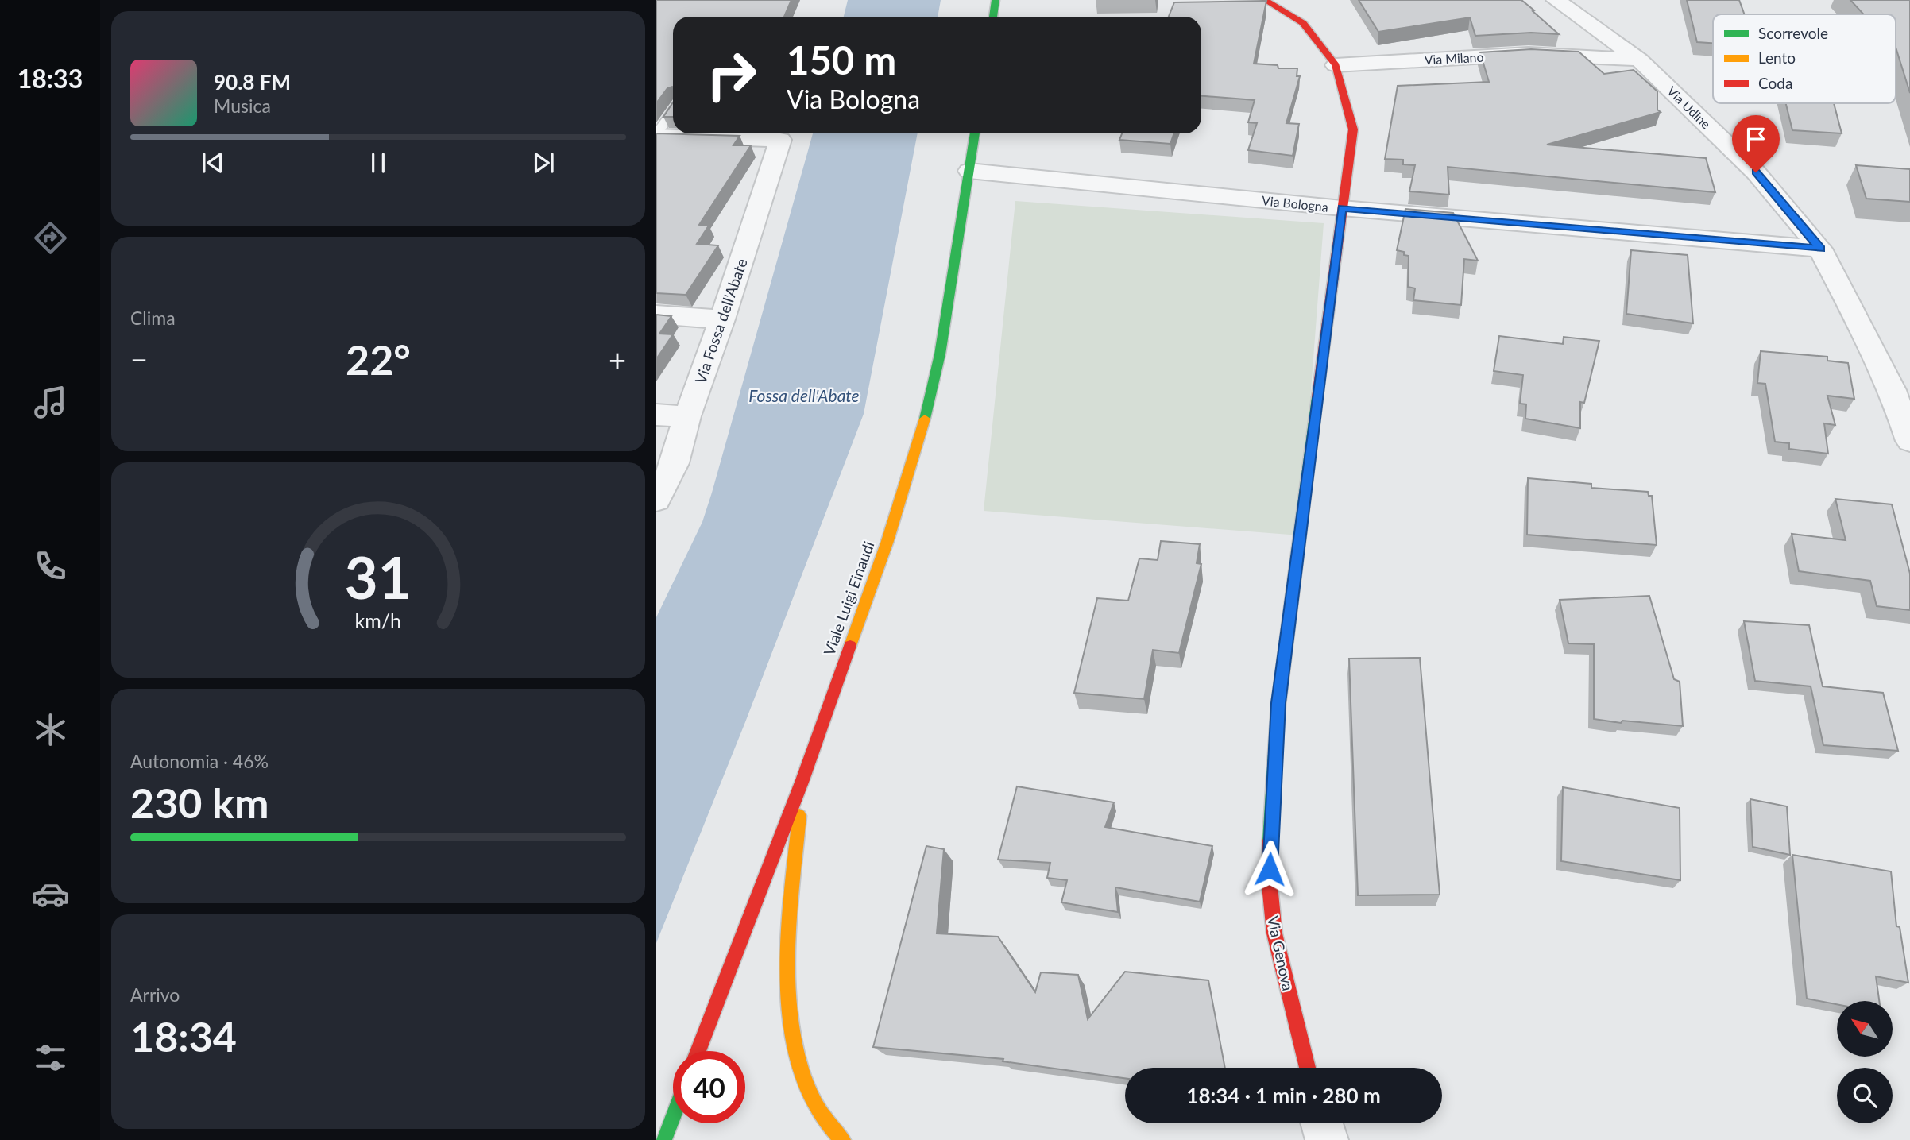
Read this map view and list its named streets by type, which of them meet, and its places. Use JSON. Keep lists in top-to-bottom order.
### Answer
{
  "streets": {
    "street": [
      "Via Milano",
      "Via Udine",
      "Via Bologna",
      "Via Fossa dell'Abate",
      "Viale Luigi Einaudi",
      "Via Genova"
    ]
  },
  "crossings": [
    ["Via Milano", "Via Udine"],
    ["Via Milano", "Via Genova"],
    ["Via Udine", "Via Bologna"],
    ["Via Bologna", "Viale Luigi Einaudi"],
    ["Via Bologna", "Via Genova"]
  ],
  "water": ["Fossa dell'Abate"],
  "legend": ["Scorrevole", "Lento", "Coda"],
  "north": "top left",
  "page": {
    "tabs": "18:33",
    "turn": ["150 m", "Via Bologna"],
    "song": ["90.8 FM", "Musica"],
    "tile": [
      "Clima",
      ["Autonomia · 46%", "230 km"],
      ["Arrivo", "18:34"]
    ],
    "heat": ["−", "22°", "+"],
    "limit": "40",
    "trip": "18:34 · 1 min · 280 m",
    "gauge": ["31", "km/h"]
  }
}
